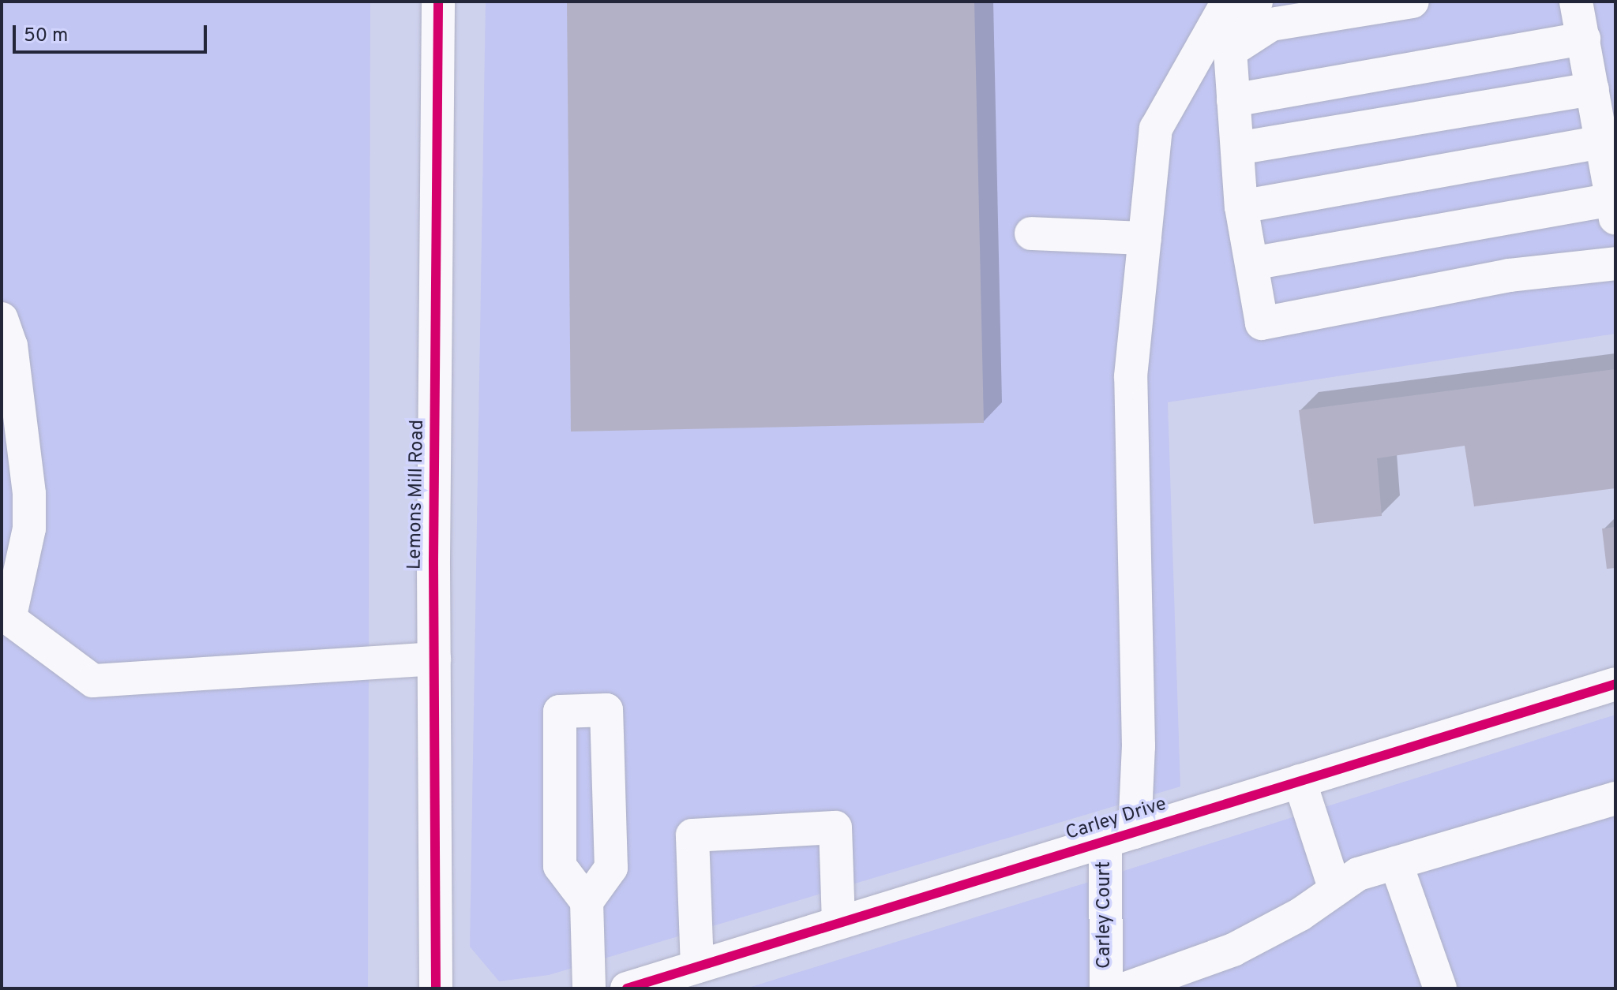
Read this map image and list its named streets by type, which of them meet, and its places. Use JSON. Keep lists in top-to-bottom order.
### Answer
{
  "streets": {
    "street": ["Lemons Mill Road", "Carley Drive", "Carley Court"]
  },
  "crossings": [
    ["Carley Drive", "Carley Court"]
  ],
  "scale_bar": "50 m"
}
